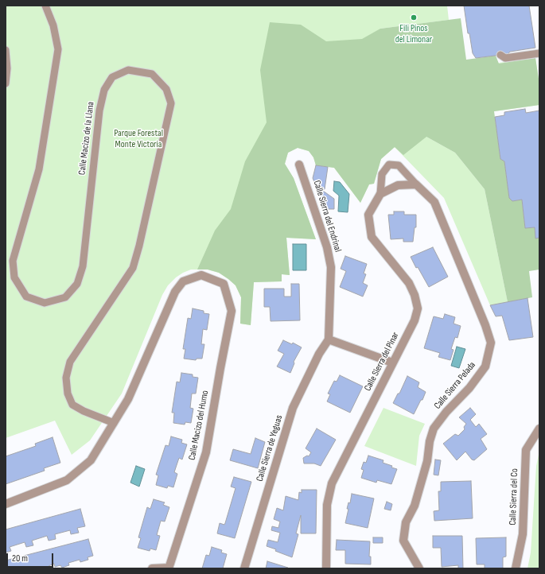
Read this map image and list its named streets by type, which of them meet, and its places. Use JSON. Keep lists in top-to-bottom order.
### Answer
{
  "streets": {
    "street": [
      "Calle Sierra del Endrinal",
      "Calle Sierra del Pinar",
      "Calle Sierra Pelada",
      "Calle Macizo del Humo",
      "Calle Sierra de Yeguas",
      "Calle Sierra del Co"
    ],
    "lane": ["Calle Macizo de la Llana"]
  },
  "crossings": [
    ["Calle Macizo de la Llana", "Calle Macizo del Humo"],
    ["Calle Sierra del Endrinal", "Calle Sierra de Yeguas"]
  ],
  "parks": ["Parque Forestal Monte Victoria"],
  "places": ["Fili Pinos del Limonar"],
  "scale_bar": "20 m"
}
